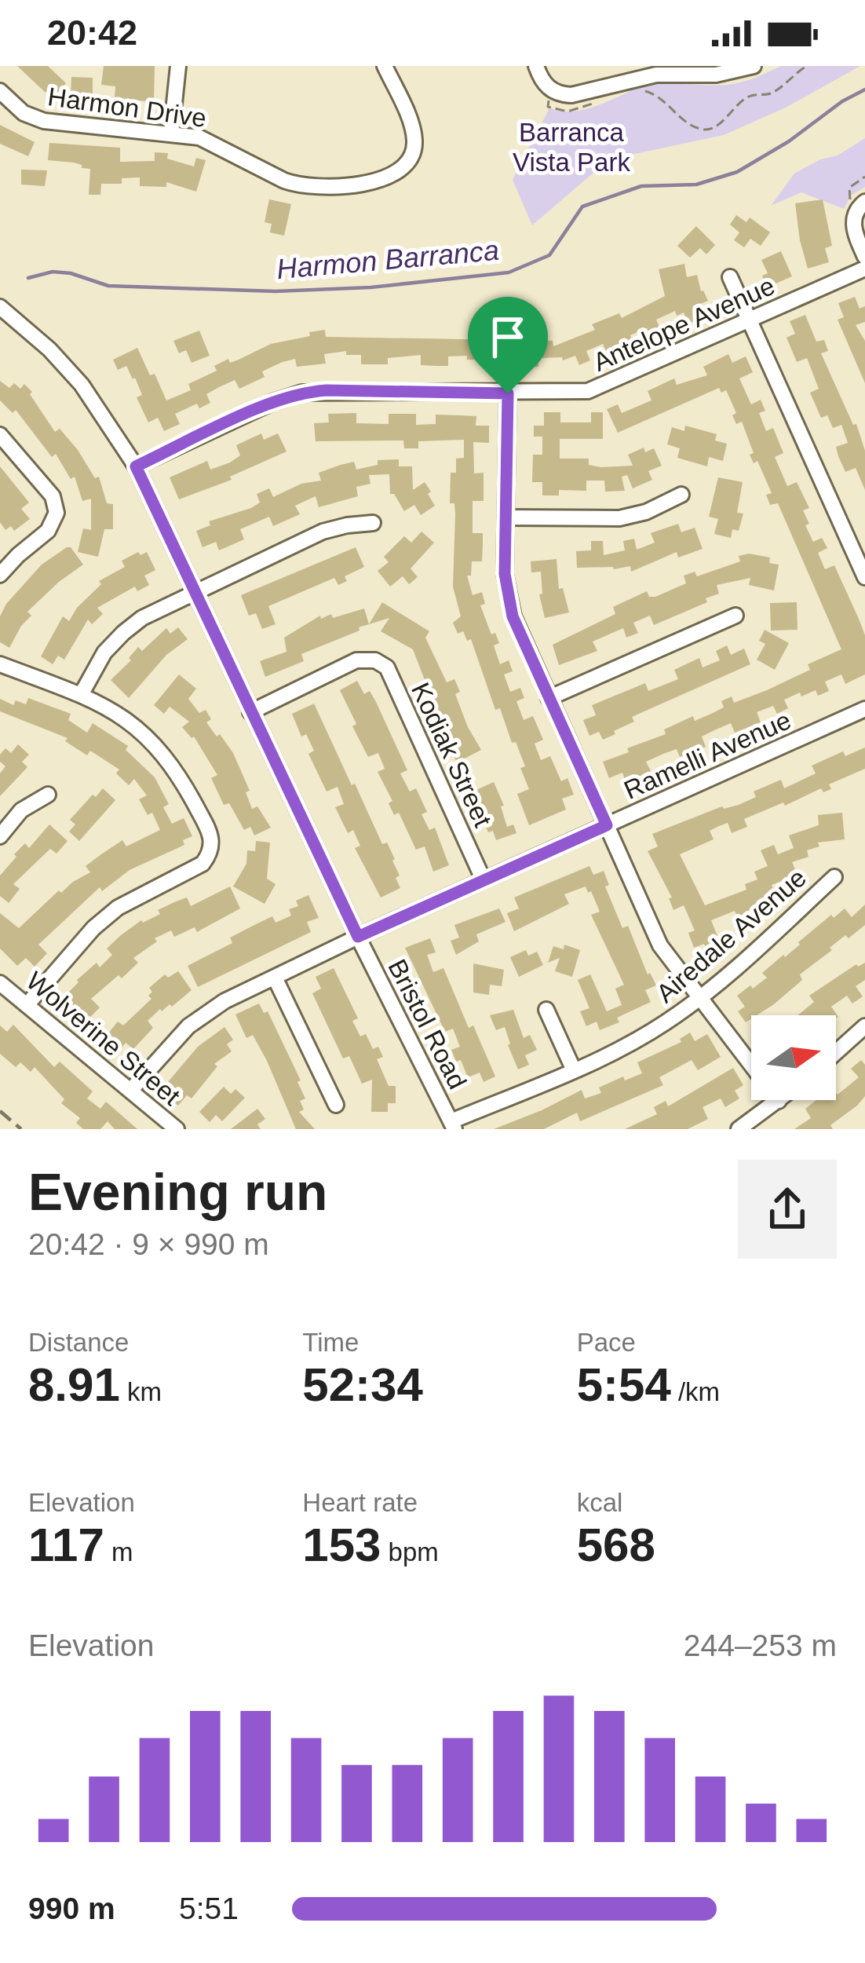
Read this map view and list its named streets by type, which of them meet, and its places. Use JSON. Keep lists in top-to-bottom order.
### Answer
{
  "streets": {
    "street": [
      "Harmon Drive",
      "Antelope Avenue",
      "Kodiak Street",
      "Ramelli Avenue",
      "Airedale Avenue",
      "Bristol Road",
      "Wolverine Street"
    ]
  },
  "crossings": [
    ["Antelope Avenue", "Bristol Road"],
    ["Kodiak Street", "Ramelli Avenue"],
    ["Kodiak Street", "Bristol Road"],
    ["Ramelli Avenue", "Bristol Road"],
    ["Ramelli Avenue", "Wolverine Street"],
    ["Airedale Avenue", "Bristol Road"]
  ],
  "water": ["Harmon Barranca"],
  "parks": ["Barranca Vista Park"],
  "north": "right",
  "page": {
    "status": "20:42",
    "heading": ["Evening run", "20:42 · 9 × 990 m"],
    "stats": [
      ["Distance", "8.91 km"],
      ["Time", "52:34"],
      ["Pace", "5:54 /km"],
      ["Elevation", "117 m"],
      ["Heart rate", "153 bpm"],
      ["kcal", "568"]
    ],
    "chart": ["Elevation", "244–253 m"],
    "list": [
      {
        "name": "990 m",
        "note": "5:51"
      }
    ]
  }
}
